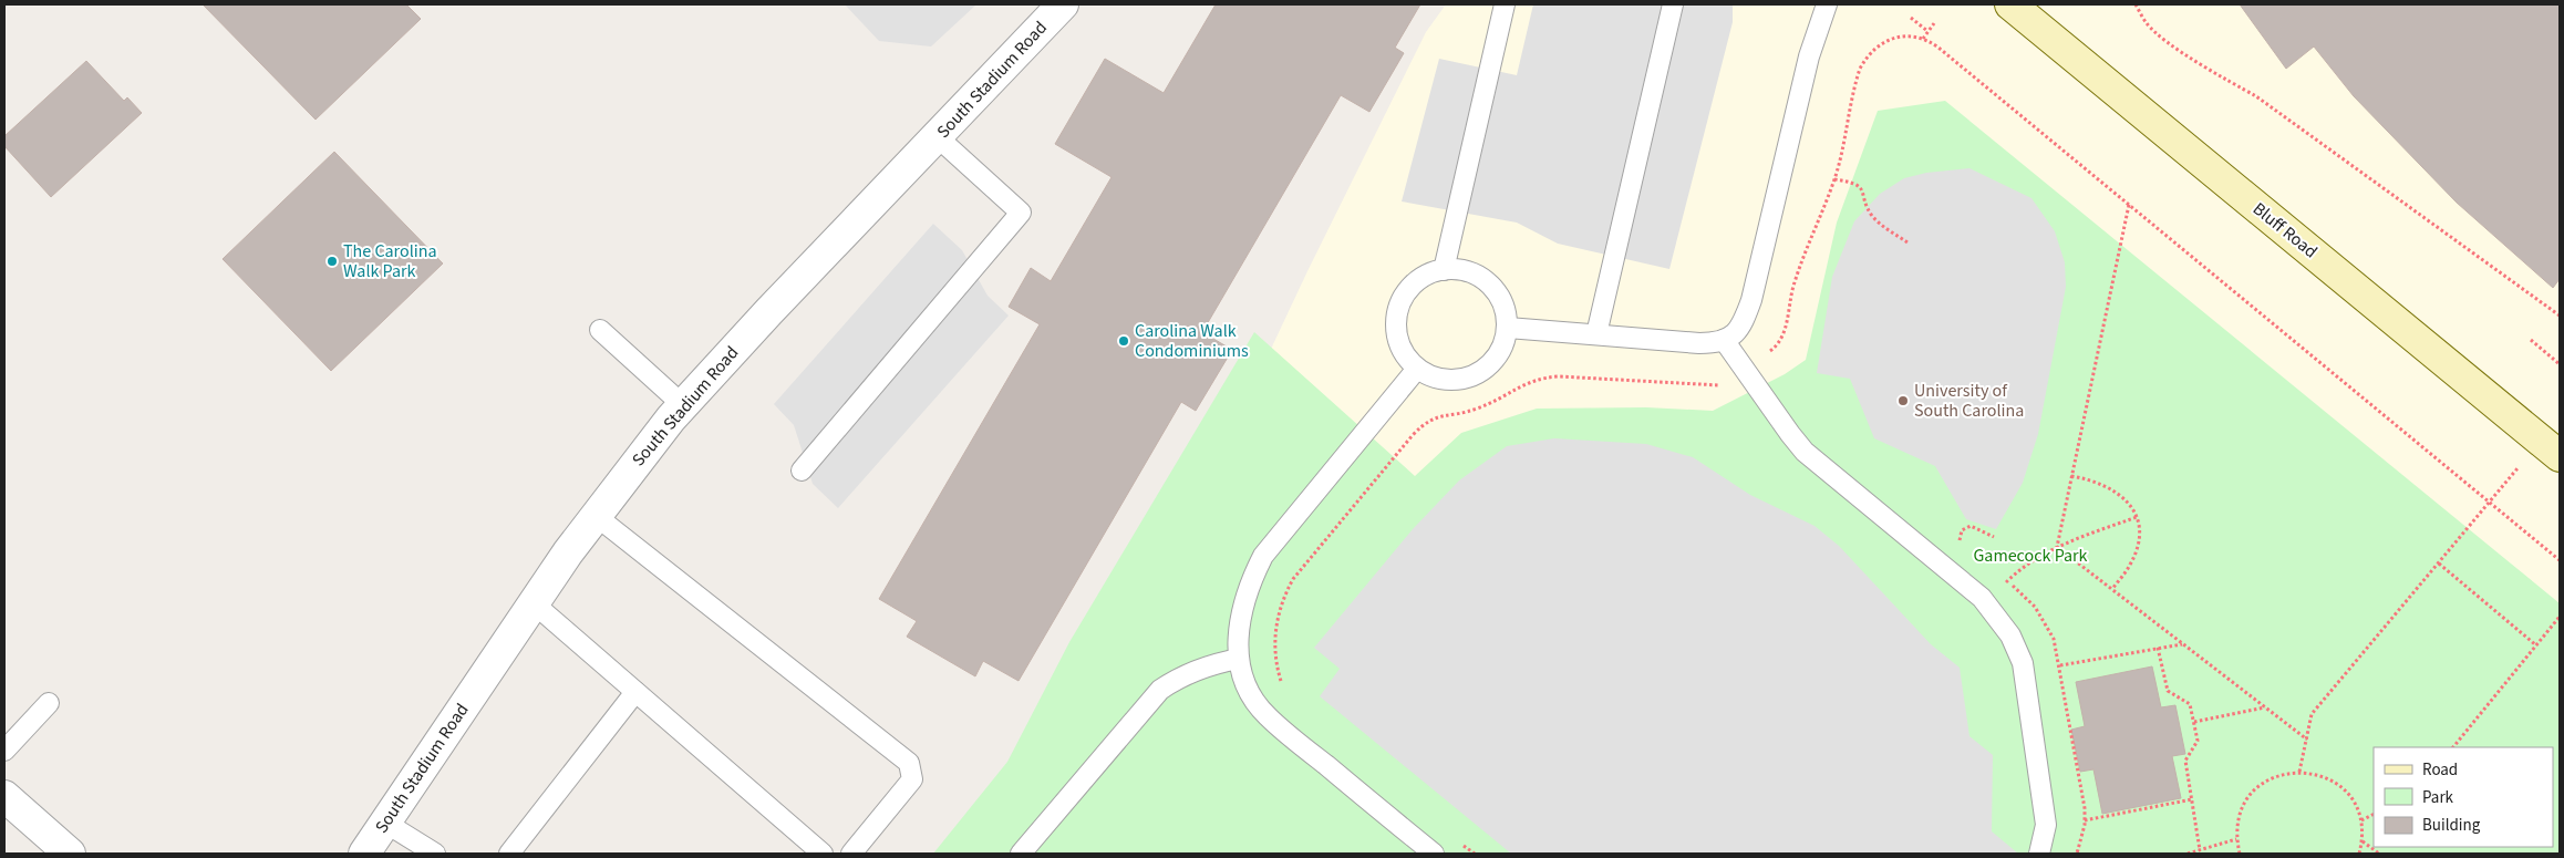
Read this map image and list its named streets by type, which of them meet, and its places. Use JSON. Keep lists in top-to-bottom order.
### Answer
{
  "streets": {
    "main road": ["Bluff Road"],
    "street": ["South Stadium Road"]
  },
  "parks": ["Gamecock Park"],
  "places": ["The Carolina Walk Park", "Carolina Walk Condominiums", "University of South Carolina"],
  "legend": ["Road", "Park", "Building"]
}
